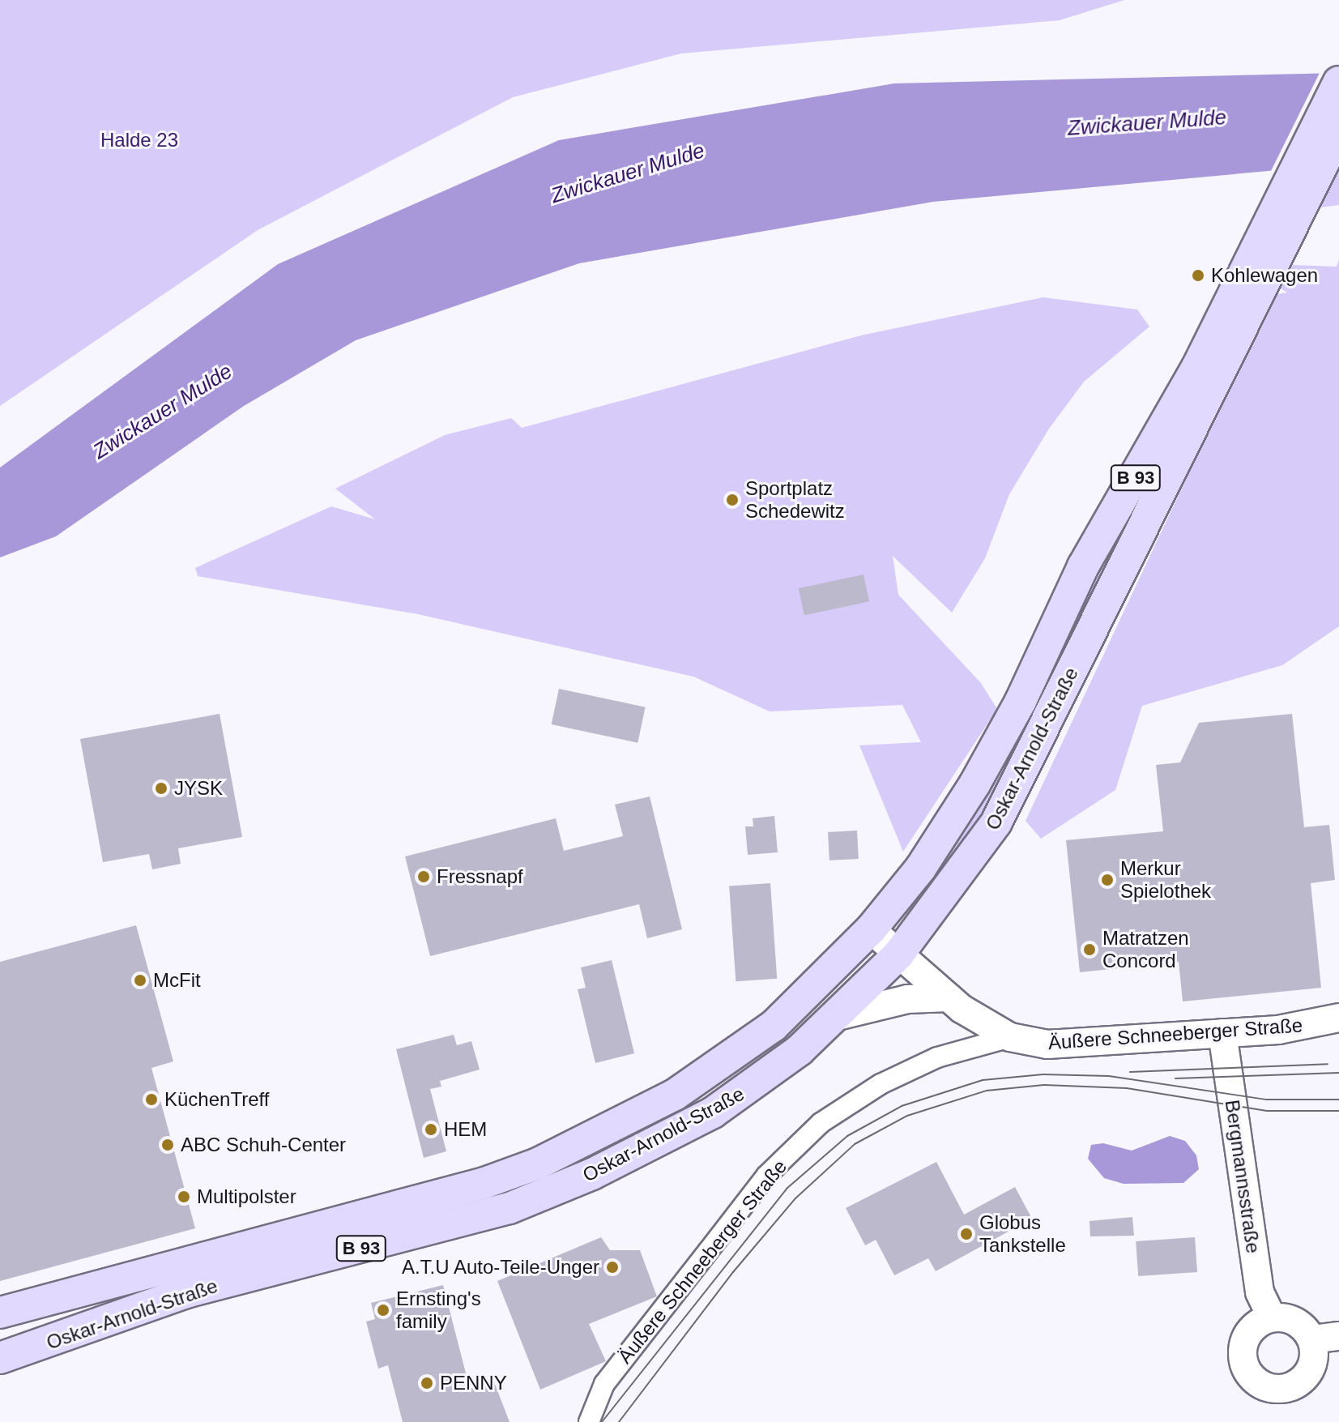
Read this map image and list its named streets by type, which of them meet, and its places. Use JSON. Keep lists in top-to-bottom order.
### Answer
{
  "streets": {
    "main road": [
      "B 93",
      "Oskar-Arnold-Straße",
      "Äußere Schneeberger Straße",
      "Bergmannsstraße"
    ]
  },
  "crossings": [
    ["B 93", "Oskar-Arnold-Straße"],
    ["Oskar-Arnold-Straße", "Äußere Schneeberger Straße"],
    ["Äußere Schneeberger Straße", "Bergmannsstraße"]
  ],
  "water": ["Zwickauer Mulde"],
  "parks": ["Halde 23"],
  "places": [
    "Kohlewagen",
    "Sportplatz Schedewitz",
    "JYSK",
    "Fressnapf",
    "Merkur Spielothek",
    "Matratzen Concord",
    "McFit",
    "KüchenTreff",
    "HEM",
    "ABC Schuh-Center",
    "Multipolster",
    "Globus Tankstelle",
    "A.T.U Auto-Teile-Unger",
    "Ernsting's family",
    "PENNY"
  ]
}
